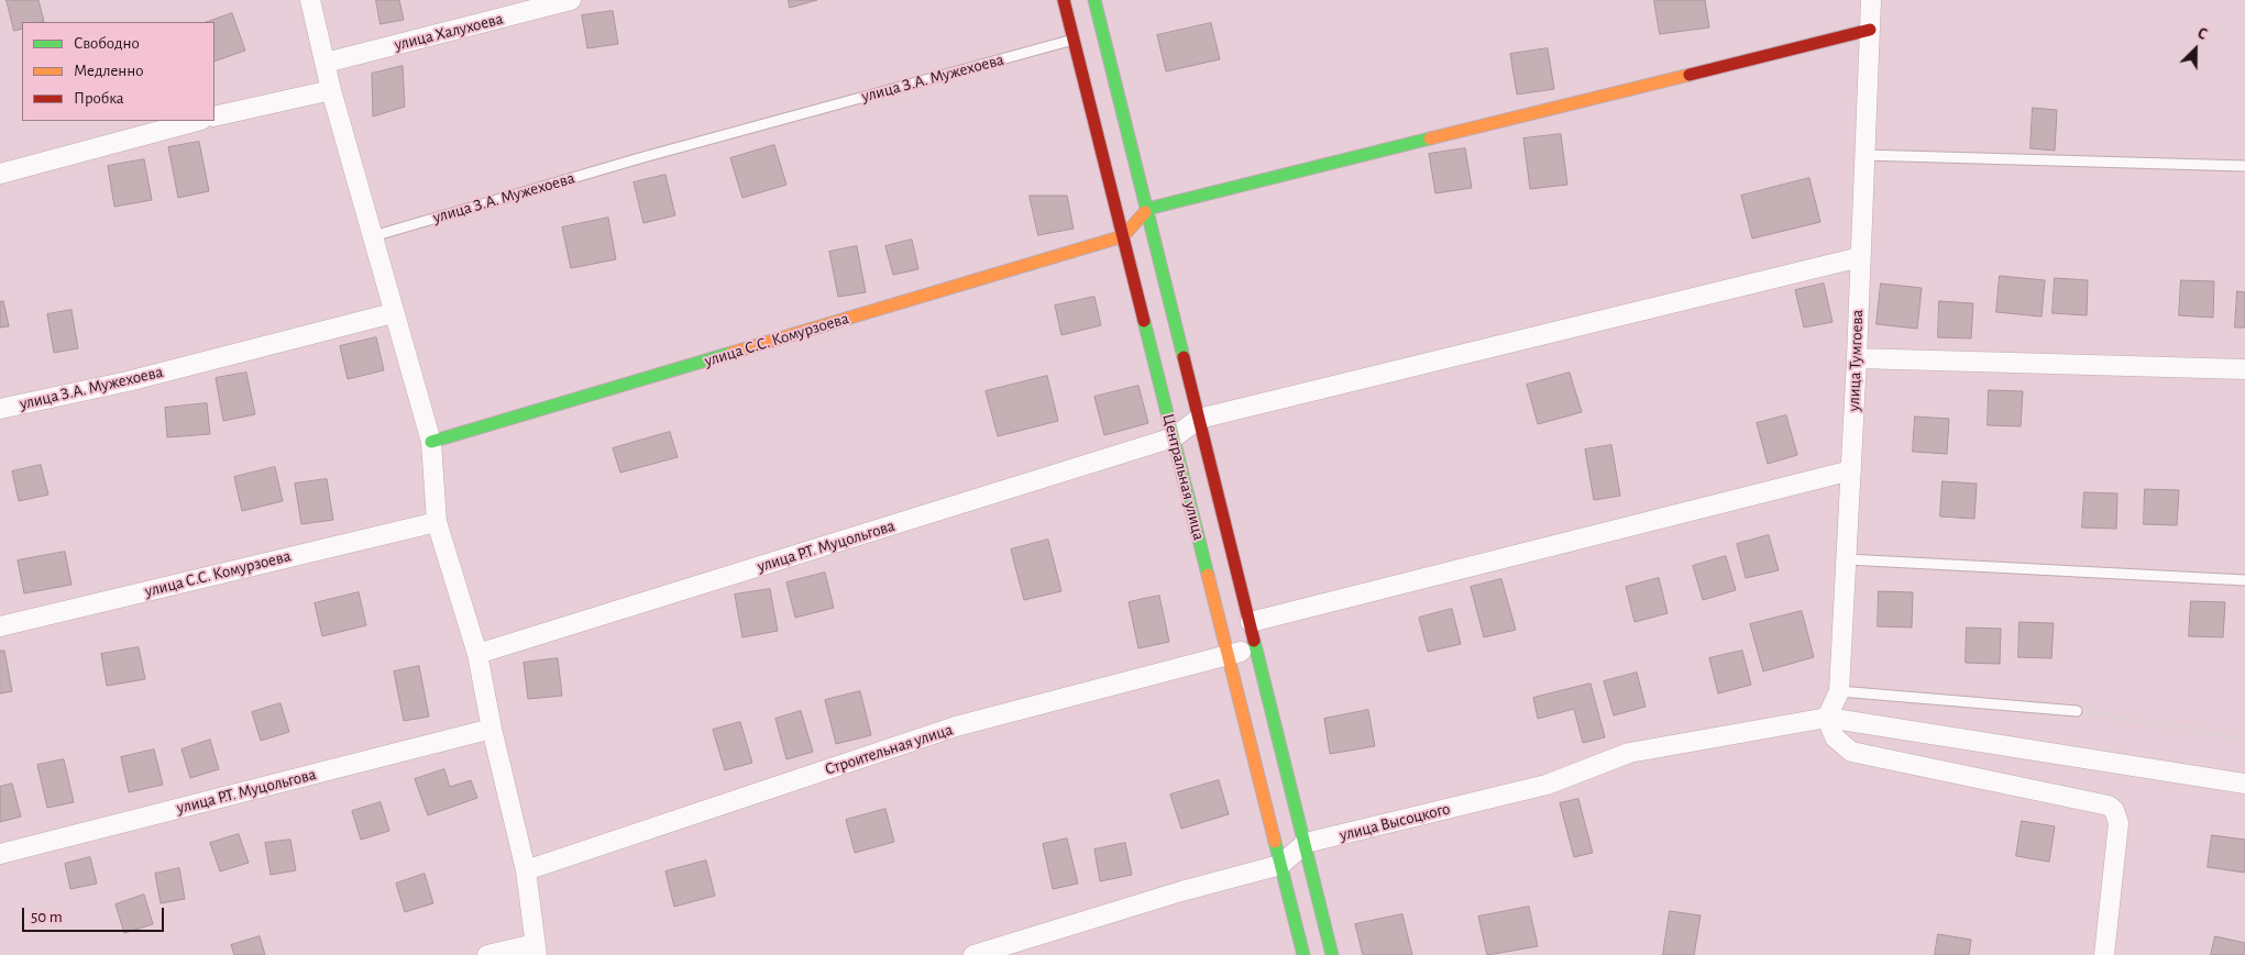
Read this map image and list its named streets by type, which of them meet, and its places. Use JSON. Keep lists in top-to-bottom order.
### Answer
{
  "streets": {
    "street": [
      "улица Халухоева",
      "улица З.А. Мужехоева",
      "улица С.С. Комурзоева",
      "улица Тумгоева",
      "Центральная улица",
      "улица Р.Т. Муцольгова",
      "Строительная улица",
      "улица Высоцкого"
    ]
  },
  "crossings": [
    ["улица З.А. Мужехоева", "Центральная улица"],
    ["улица С.С. Комурзоева", "Центральная улица"],
    ["улица Тумгоева", "улица Высоцкого"],
    ["Центральная улица", "улица Р.Т. Муцольгова"],
    ["Центральная улица", "Строительная улица"],
    ["Центральная улица", "улица Высоцкого"]
  ],
  "legend": ["Свободно", "Медленно", "Пробка"],
  "scale_bar": "50 m",
  "north": "top right"
}
